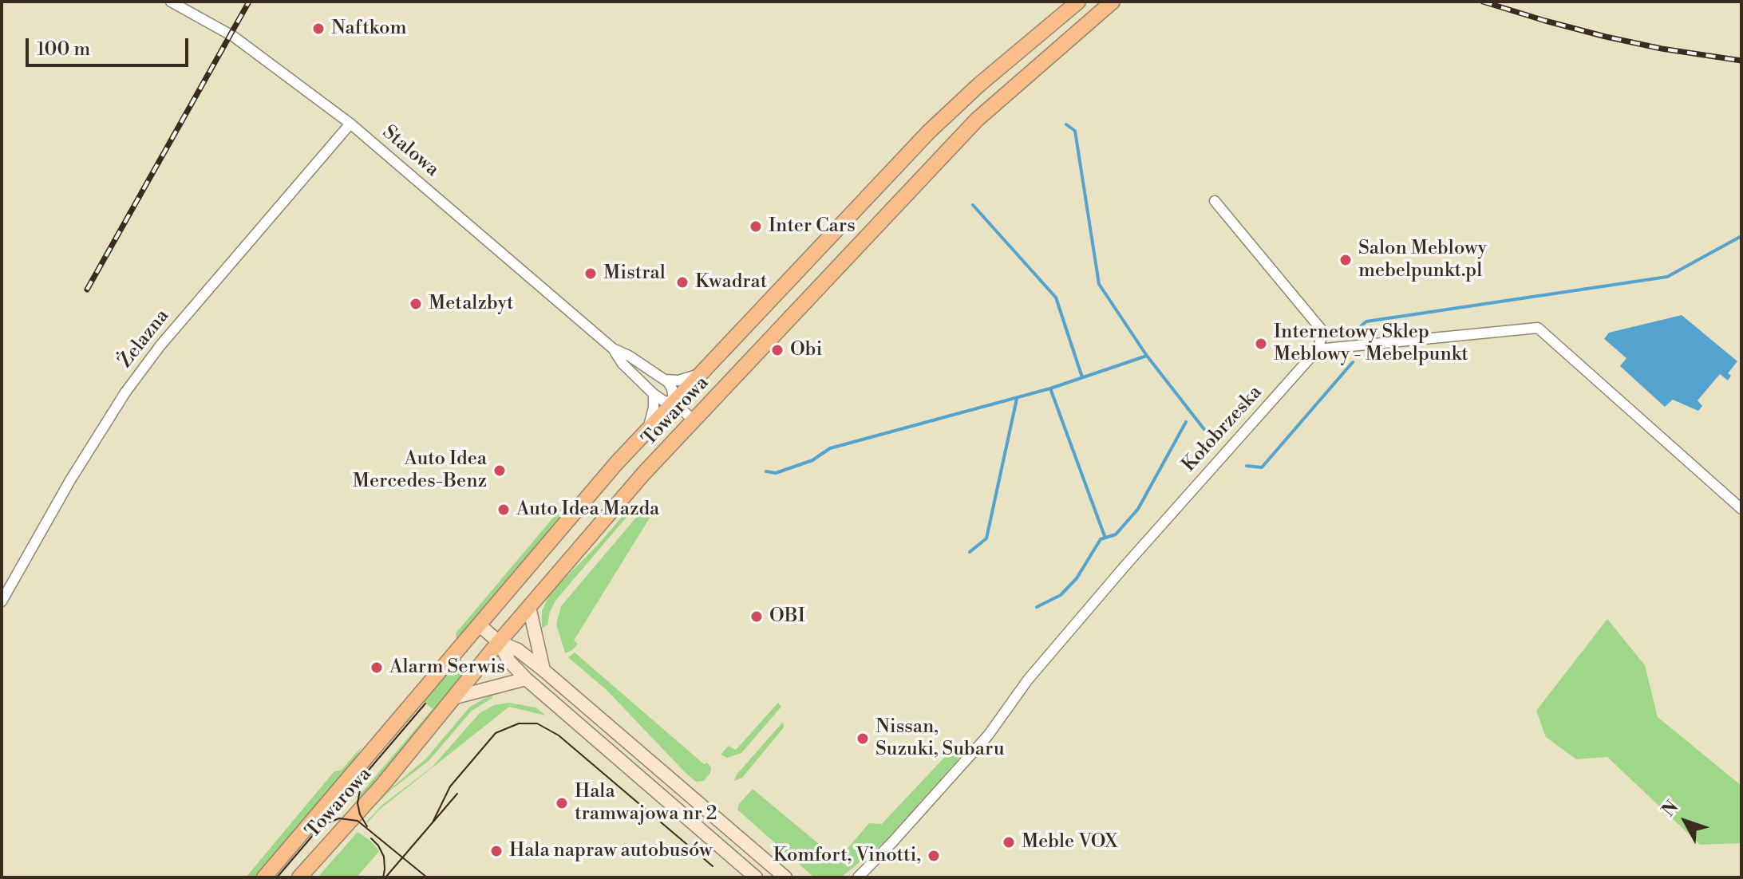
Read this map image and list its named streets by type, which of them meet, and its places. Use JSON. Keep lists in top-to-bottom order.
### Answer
{
  "streets": {
    "main road": ["Towarowa"],
    "street": ["Stalowa", "Żelazna", "Kołobrzeska"]
  },
  "crossings": [
    ["Stalowa", "Żelazna"],
    ["Stalowa", "Towarowa"]
  ],
  "places": [
    "Naftkom",
    "Inter Cars",
    "Salon Meblowy mebelpunkt.pl",
    "Mistral",
    "Kwadrat",
    "Metalzbyt",
    "Internetowy Sklep Meblowy - Mebelpunkt",
    "Obi",
    "Auto Idea Mercedes-Benz",
    "Auto Idea Mazda",
    "OBI",
    "Alarm Serwis",
    "Nissan, Suzuki, Subaru",
    "Hala tramwajowa nr 2",
    "Meble VOX",
    "Hala napraw autobusów",
    "Komfort, Vinotti,"
  ],
  "scale_bar": "100 m",
  "north": "top left"
}
